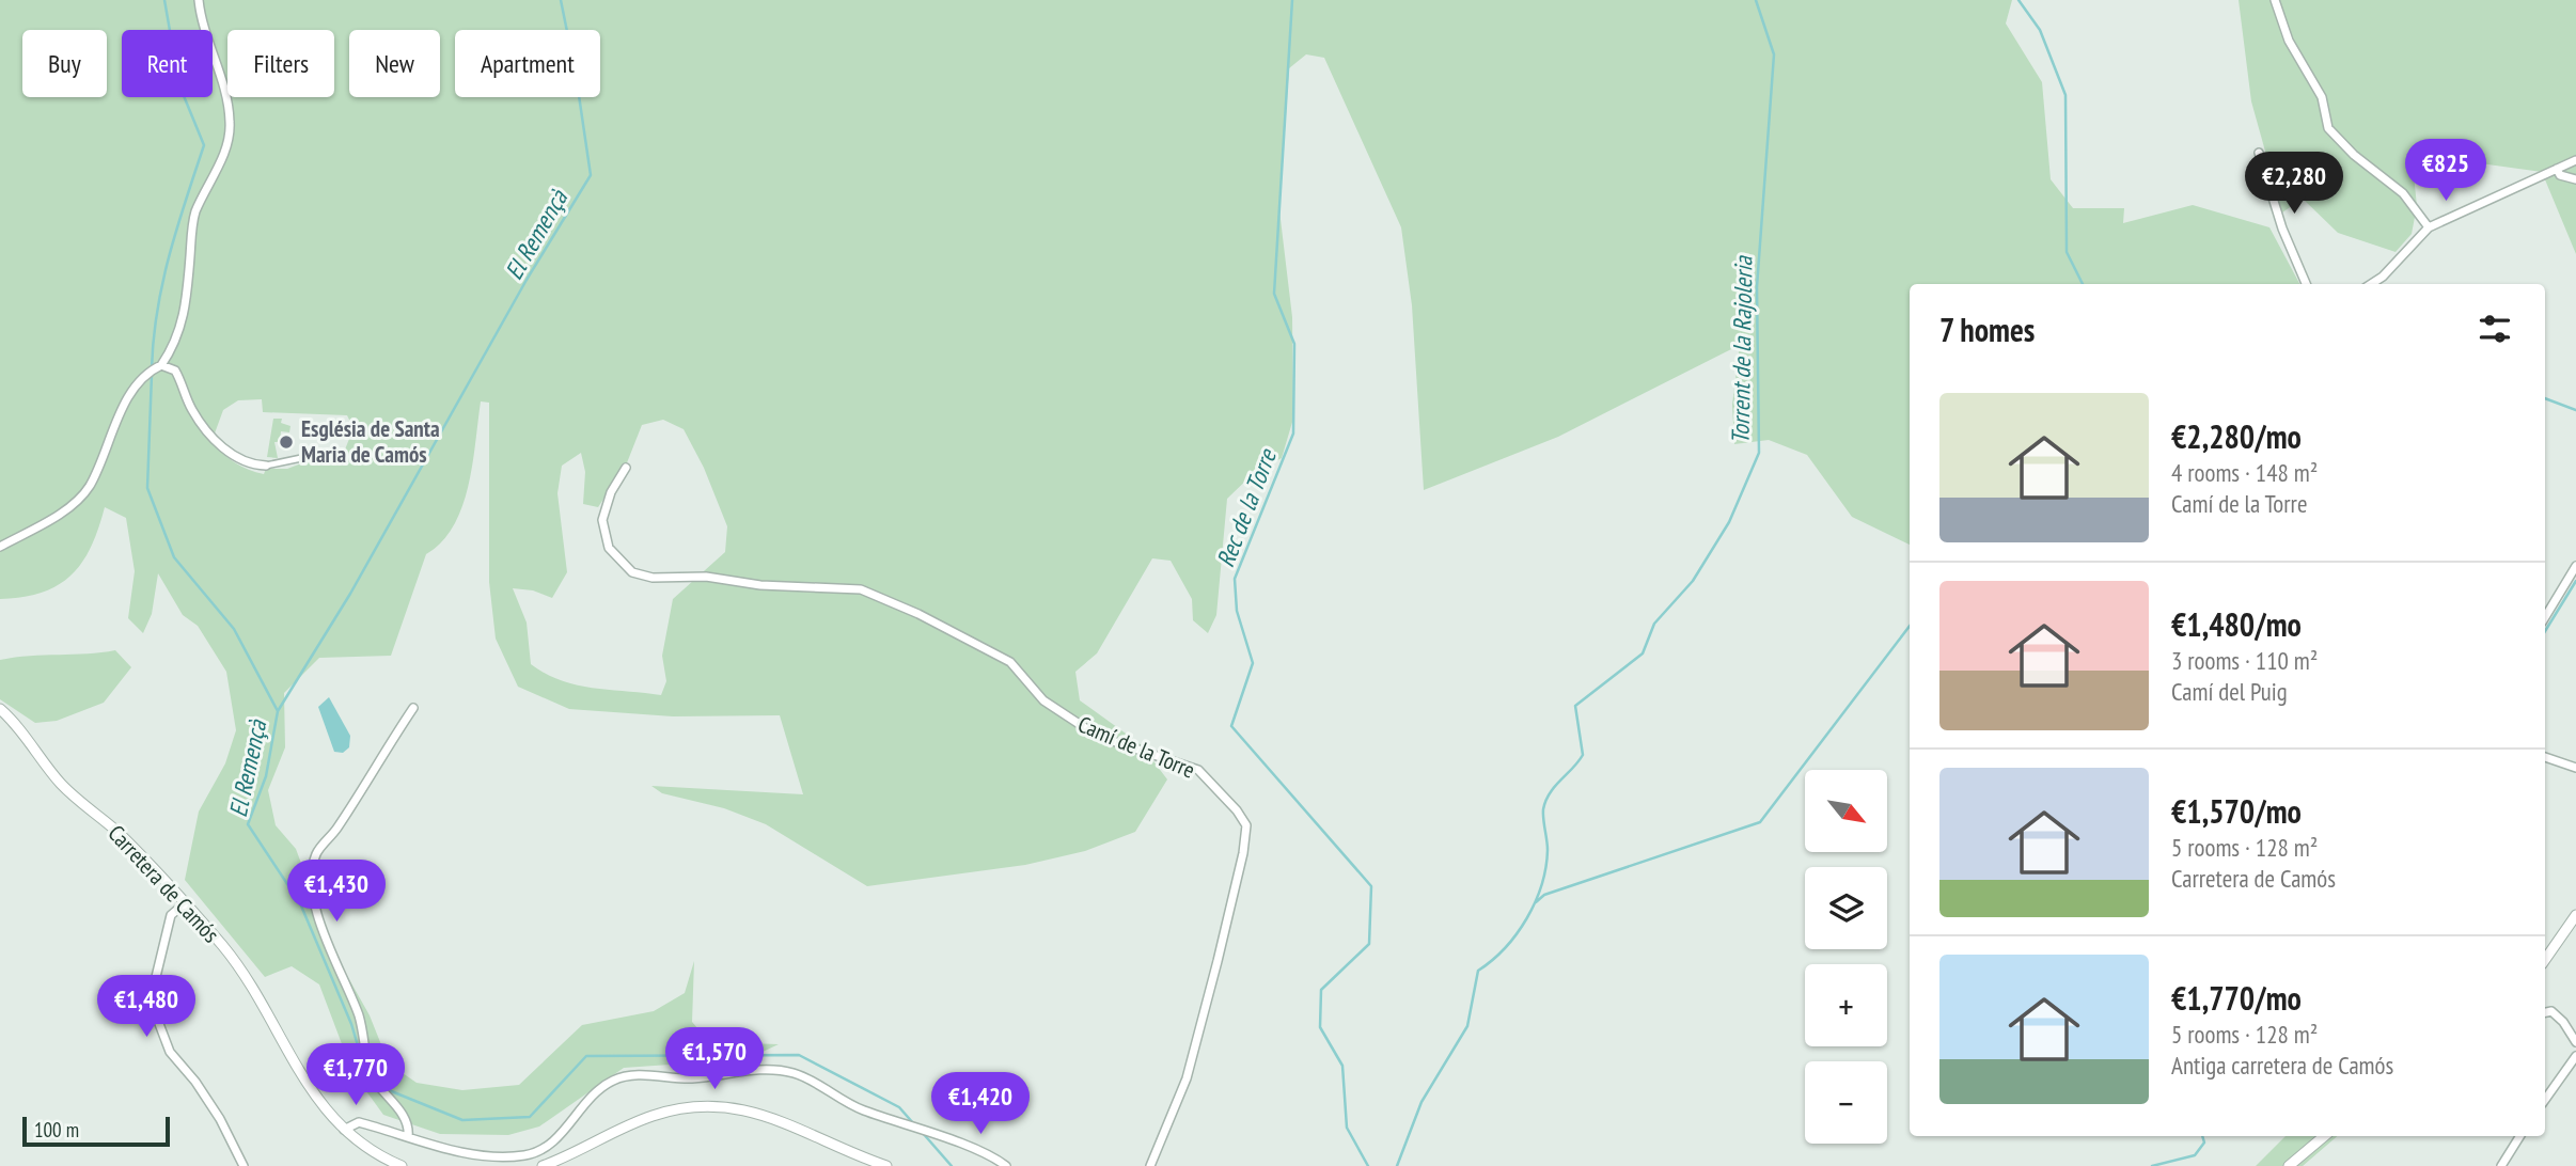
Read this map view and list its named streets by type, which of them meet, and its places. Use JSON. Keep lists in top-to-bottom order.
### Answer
{
  "streets": {
    "street": ["Camí de la Torre", "Carretera de Camós"]
  },
  "water": ["El Remençà", "Torrent de la Rajoleria", "Rec de la Torre"],
  "places": ["Església de Santa Maria de Camós"],
  "scale_bar": "100 m",
  "north": "bottom right",
  "page": {
    "chip": [
      "Buy",
      "Rent",
      "Filters",
      "New",
      "Apartment"
    ],
    "price": [
      "€825",
      "€2,280",
      "€1,430",
      "€1,480",
      "€1,570",
      "€1,770",
      "€1,420"
    ],
    "heading": "7 homes",
    "list": [
      {
        "name": "€2,280/mo",
        "note": "4 rooms · 148 m² · Camí de la Torre"
      },
      {
        "name": "€1,480/mo",
        "note": "3 rooms · 110 m² · Camí del Puig"
      },
      {
        "name": "€1,570/mo",
        "note": "5 rooms · 128 m² · Carretera de Camós"
      },
      {
        "name": "€1,770/mo",
        "note": "5 rooms · 128 m² · Antiga carretera de Camós"
      }
    ],
    "map_buttons": ["+", "−"],
    "scale": "100 m"
  }
}
